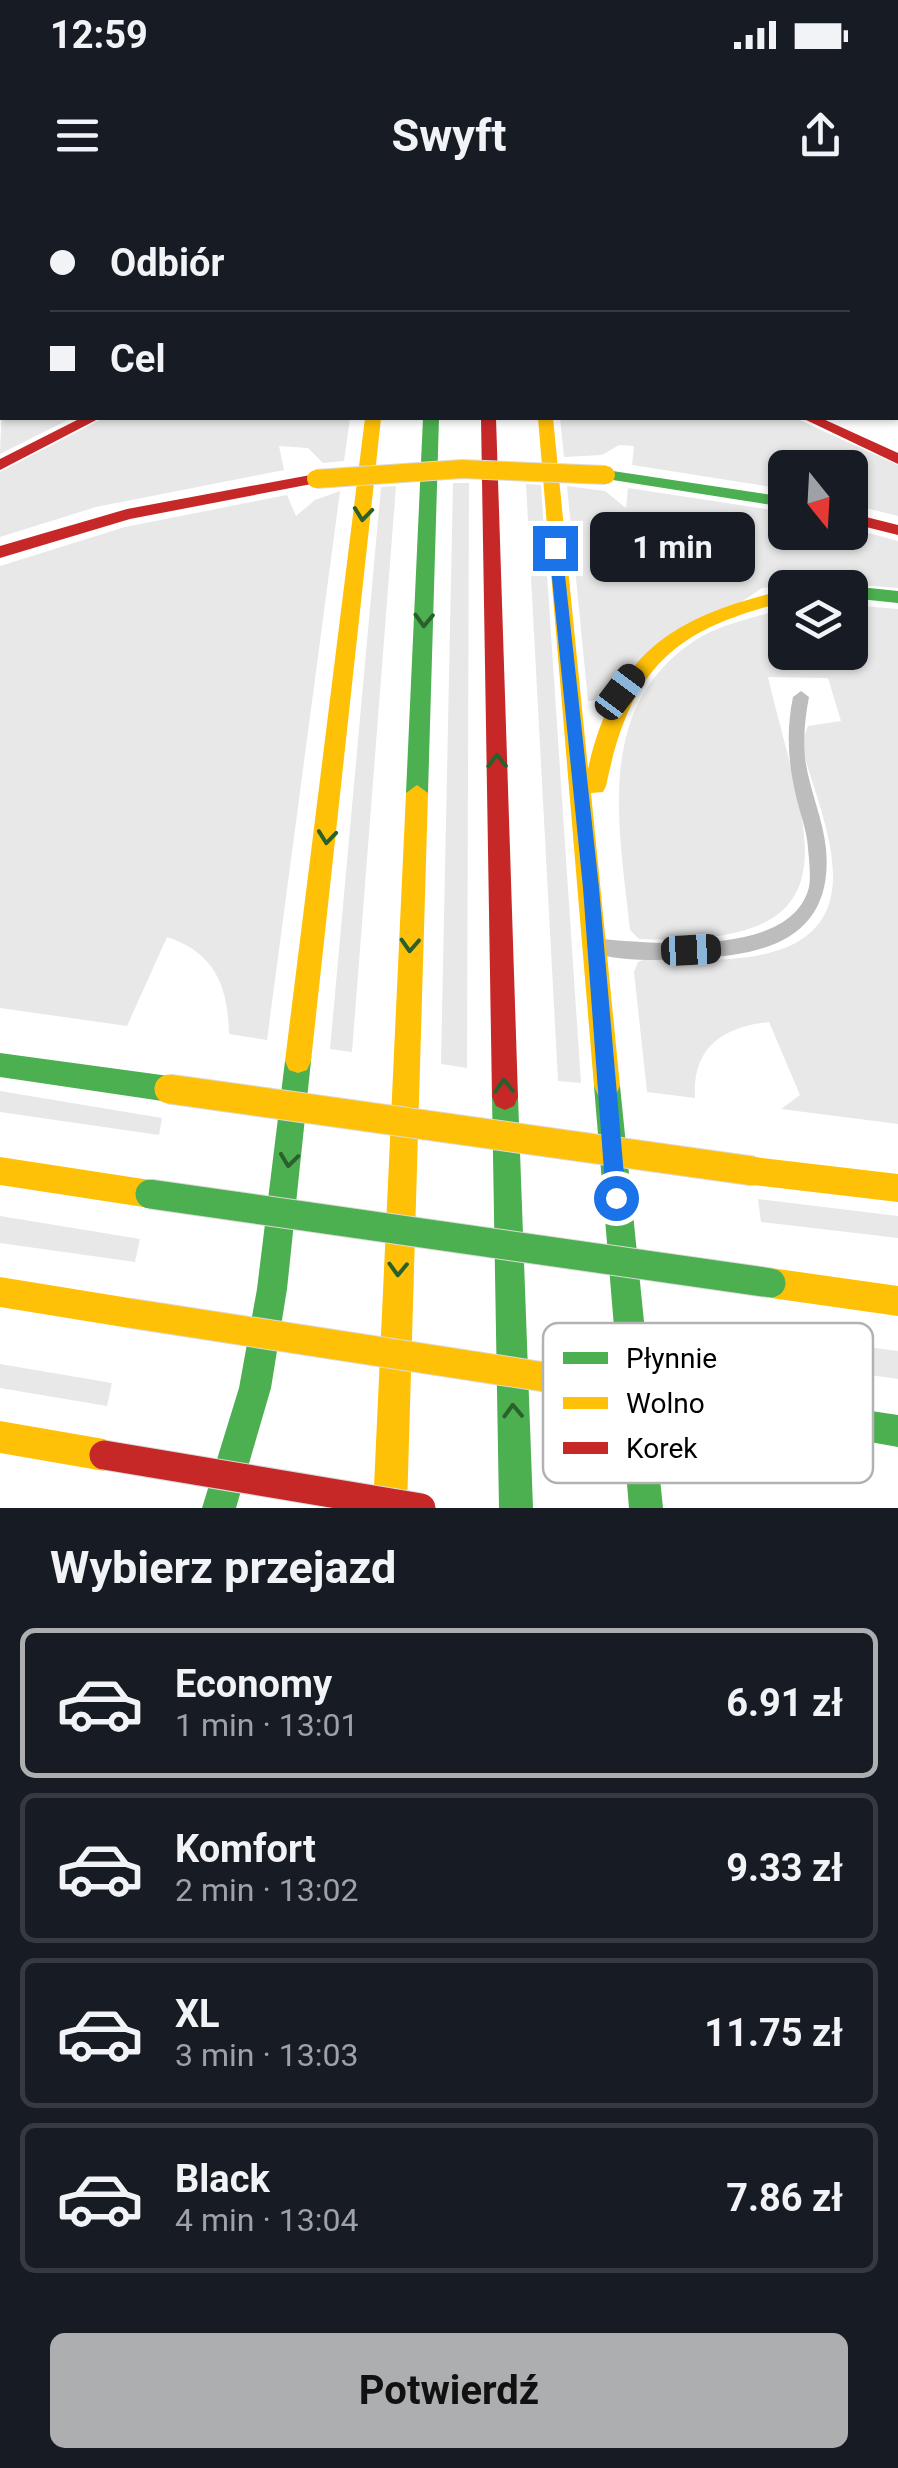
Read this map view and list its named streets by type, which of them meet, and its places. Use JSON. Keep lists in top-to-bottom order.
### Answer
{
  "legend": ["Płynnie", "Wolno", "Korek"],
  "north": "bottom",
  "page": {
    "status": "12:59",
    "header": "Swyft",
    "banner": ["Odbiór", "Cel"],
    "bubble": "1 min",
    "heading": "Wybierz przejazd",
    "list": [
      {
        "name": "Economy",
        "note": "1 min · 13:01",
        "value": "6.91 zł"
      },
      {
        "name": "Komfort",
        "note": "2 min · 13:02",
        "value": "9.33 zł"
      },
      {
        "name": "XL",
        "note": "3 min · 13:03",
        "value": "11.75 zł"
      },
      {
        "name": "Black",
        "note": "4 min · 13:04",
        "value": "7.86 zł"
      }
    ],
    "buttons": "Potwierdź"
  }
}
